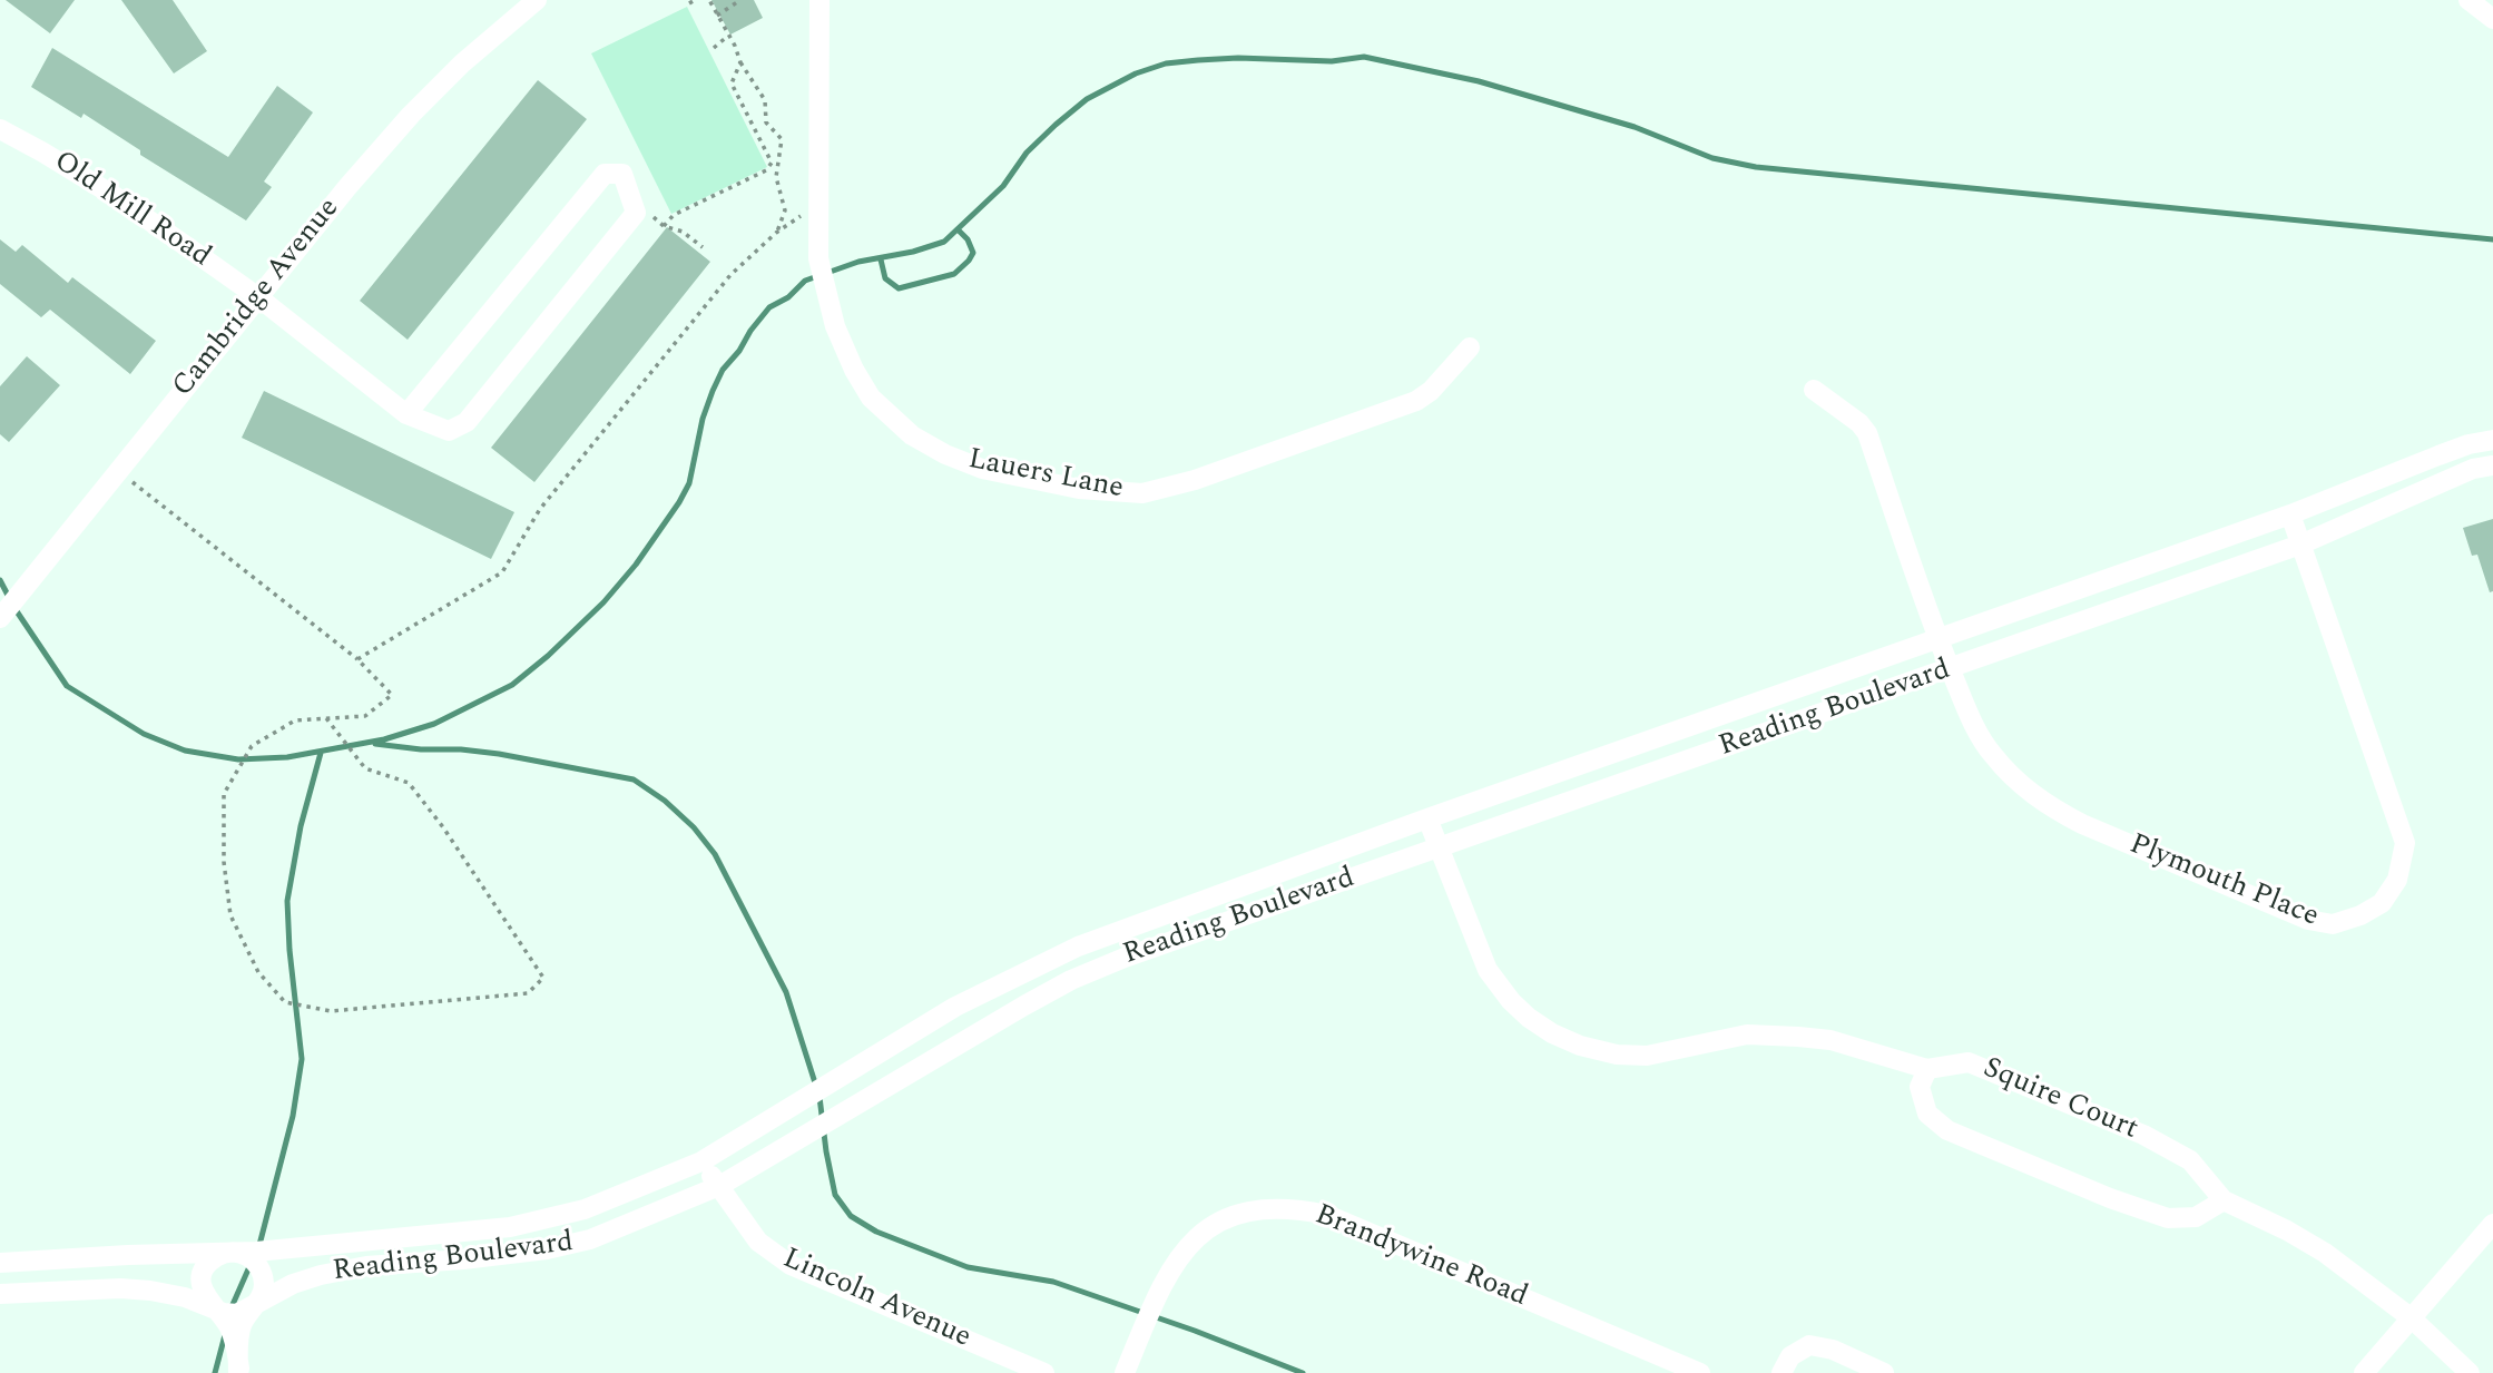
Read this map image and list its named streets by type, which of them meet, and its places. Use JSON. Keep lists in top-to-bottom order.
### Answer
{
  "streets": {
    "street": [
      "Old Mill Road",
      "Cambridge Avenue",
      "Lauers Lane",
      "Reading Boulevard",
      "Plymouth Place",
      "Squire Court",
      "Brandywine Road",
      "Lincoln Avenue"
    ]
  },
  "crossings": [
    ["Old Mill Road", "Cambridge Avenue"],
    ["Reading Boulevard", "Plymouth Place"],
    ["Reading Boulevard", "Squire Court"],
    ["Reading Boulevard", "Lincoln Avenue"]
  ]
}
